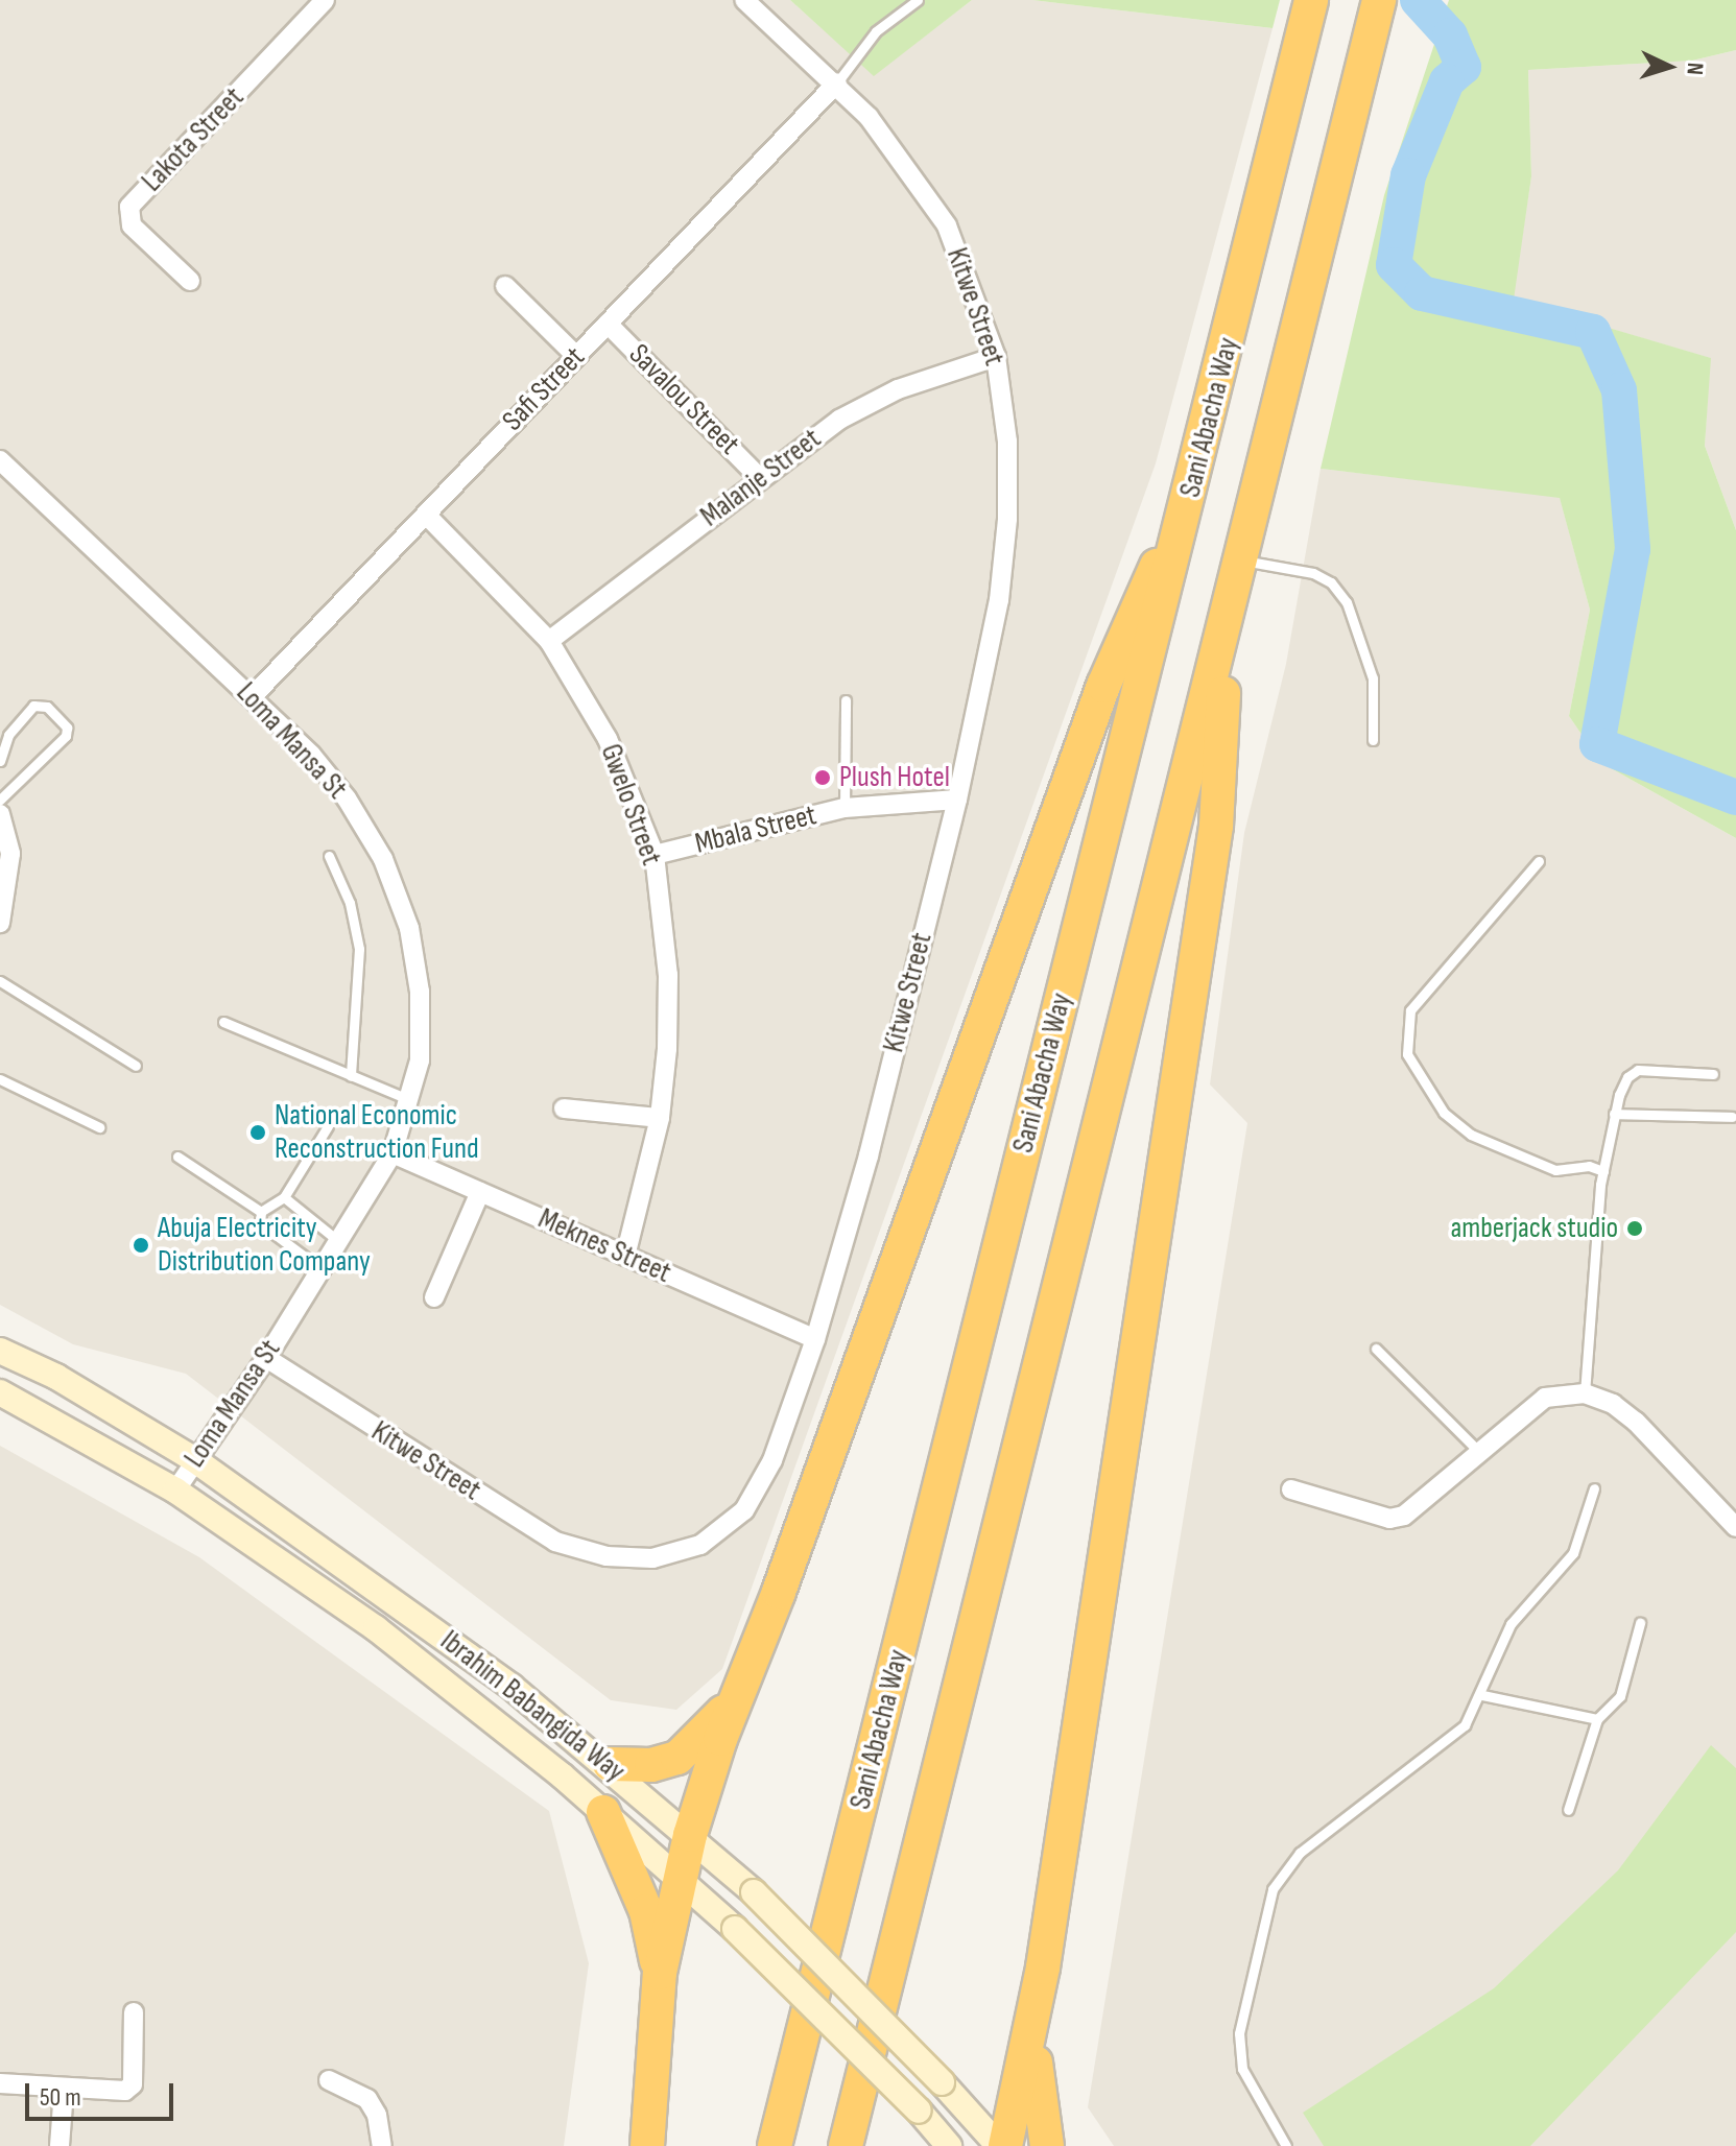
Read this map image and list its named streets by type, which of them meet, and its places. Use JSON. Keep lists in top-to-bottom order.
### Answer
{
  "streets": {
    "highway": ["Sani Abacha Way"],
    "main road": ["Ibrahim Babangida Way"],
    "street": [
      "Lakota Street",
      "Kitwe Street",
      "Safi Street",
      "Savalou Street",
      "Malanje Street",
      "Loma Mansa St",
      "Gwelo Street",
      "Mbala Street",
      "Meknes Street"
    ]
  },
  "crossings": [
    ["Kitwe Street", "Safi Street"],
    ["Kitwe Street", "Malanje Street"],
    ["Kitwe Street", "Loma Mansa St"],
    ["Kitwe Street", "Mbala Street"],
    ["Kitwe Street", "Meknes Street"],
    ["Safi Street", "Savalou Street"],
    ["Safi Street", "Loma Mansa St"],
    ["Safi Street", "Gwelo Street"],
    ["Savalou Street", "Malanje Street"],
    ["Malanje Street", "Gwelo Street"],
    ["Loma Mansa St", "Meknes Street"],
    ["Loma Mansa St", "Ibrahim Babangida Way"],
    ["Gwelo Street", "Mbala Street"],
    ["Gwelo Street", "Meknes Street"]
  ],
  "places": [
    "Plush Hotel",
    "National Economic Reconstruction Fund",
    "amberjack studio",
    "Abuja Electricity Distribution Company"
  ],
  "scale_bar": "50 m",
  "north": "right"
}
